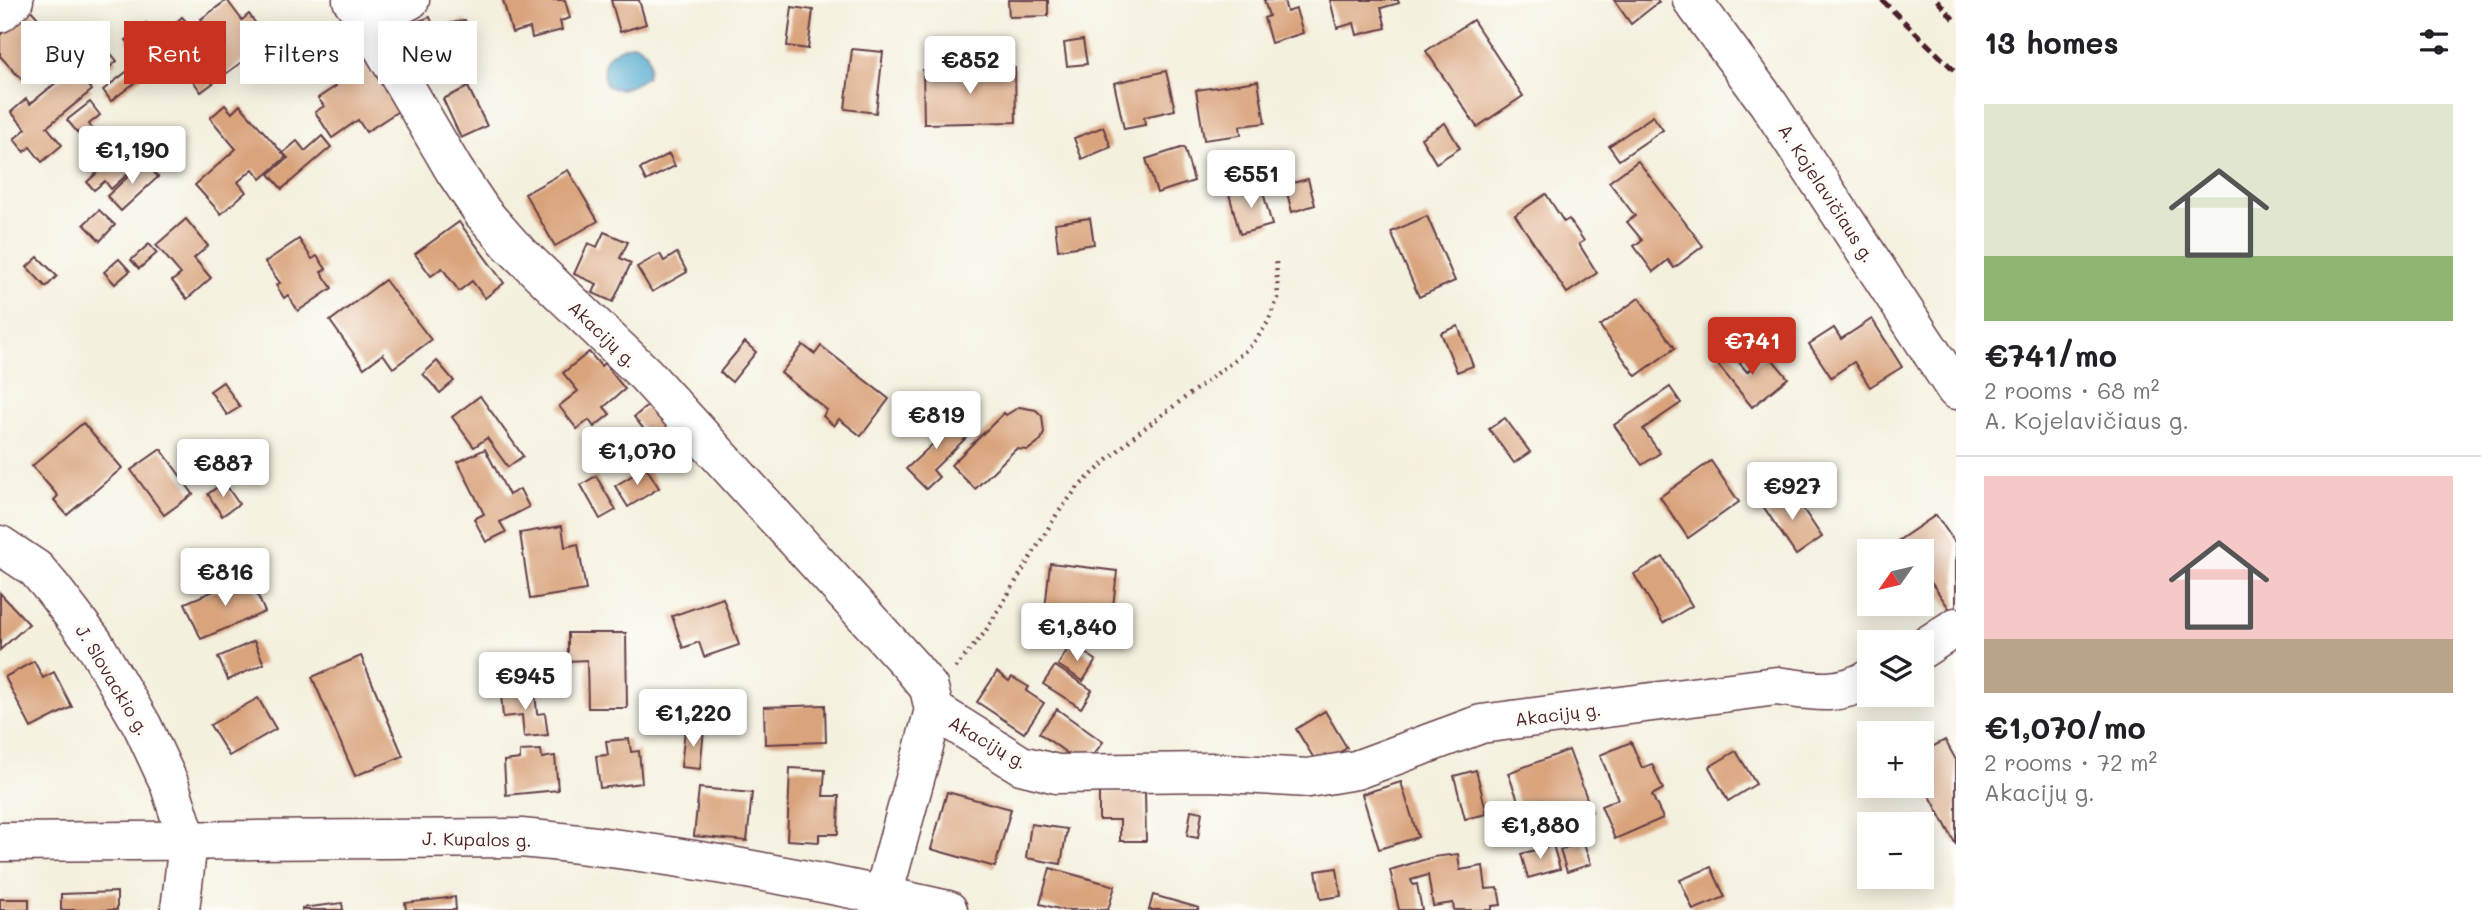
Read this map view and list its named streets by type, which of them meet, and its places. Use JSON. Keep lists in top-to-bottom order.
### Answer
{
  "streets": {
    "street": [
      "A. Kojelavičiaus g.",
      "Akacijų g.",
      "J. Slovackio g.",
      "J. Kupalos g."
    ]
  },
  "crossings": [
    ["J. Slovackio g.", "J. Kupalos g."]
  ],
  "north": "bottom left",
  "page": {
    "heading": "13 homes",
    "chip": [
      "Buy",
      "Rent",
      "Filters",
      "New"
    ],
    "price": [
      "€852",
      "€1,190",
      "€551",
      "€741",
      "€819",
      "€1,070",
      "€887",
      "€927",
      "€816",
      "€1,840",
      "€945",
      "€1,220",
      "€1,880"
    ],
    "list": [
      {
        "name": "€741/mo",
        "note": "2 rooms · 68 m² · A. Kojelavičiaus g."
      },
      {
        "name": "€1,070/mo",
        "note": "2 rooms · 72 m² · Akacijų g."
      }
    ],
    "map_buttons": ["+", "−"]
  }
}
